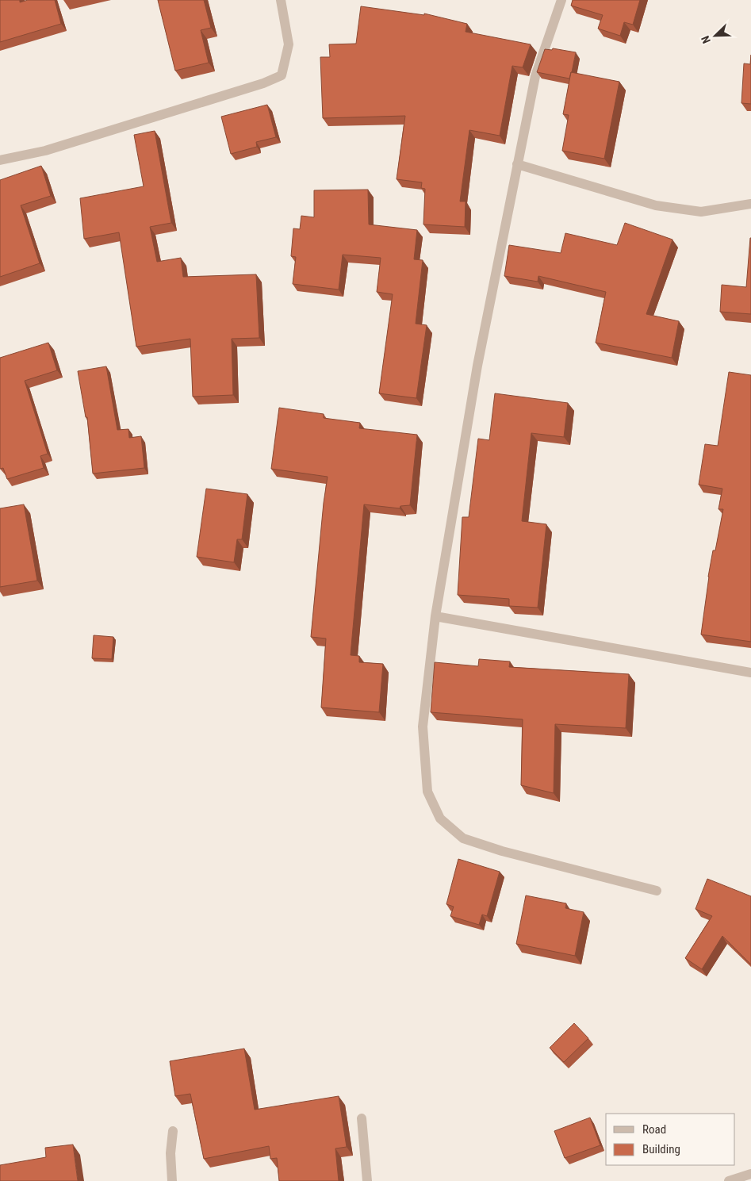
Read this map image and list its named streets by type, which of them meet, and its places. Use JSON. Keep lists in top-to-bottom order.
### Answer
{
  "legend": ["Road", "Building"],
  "north": "bottom left"
}
